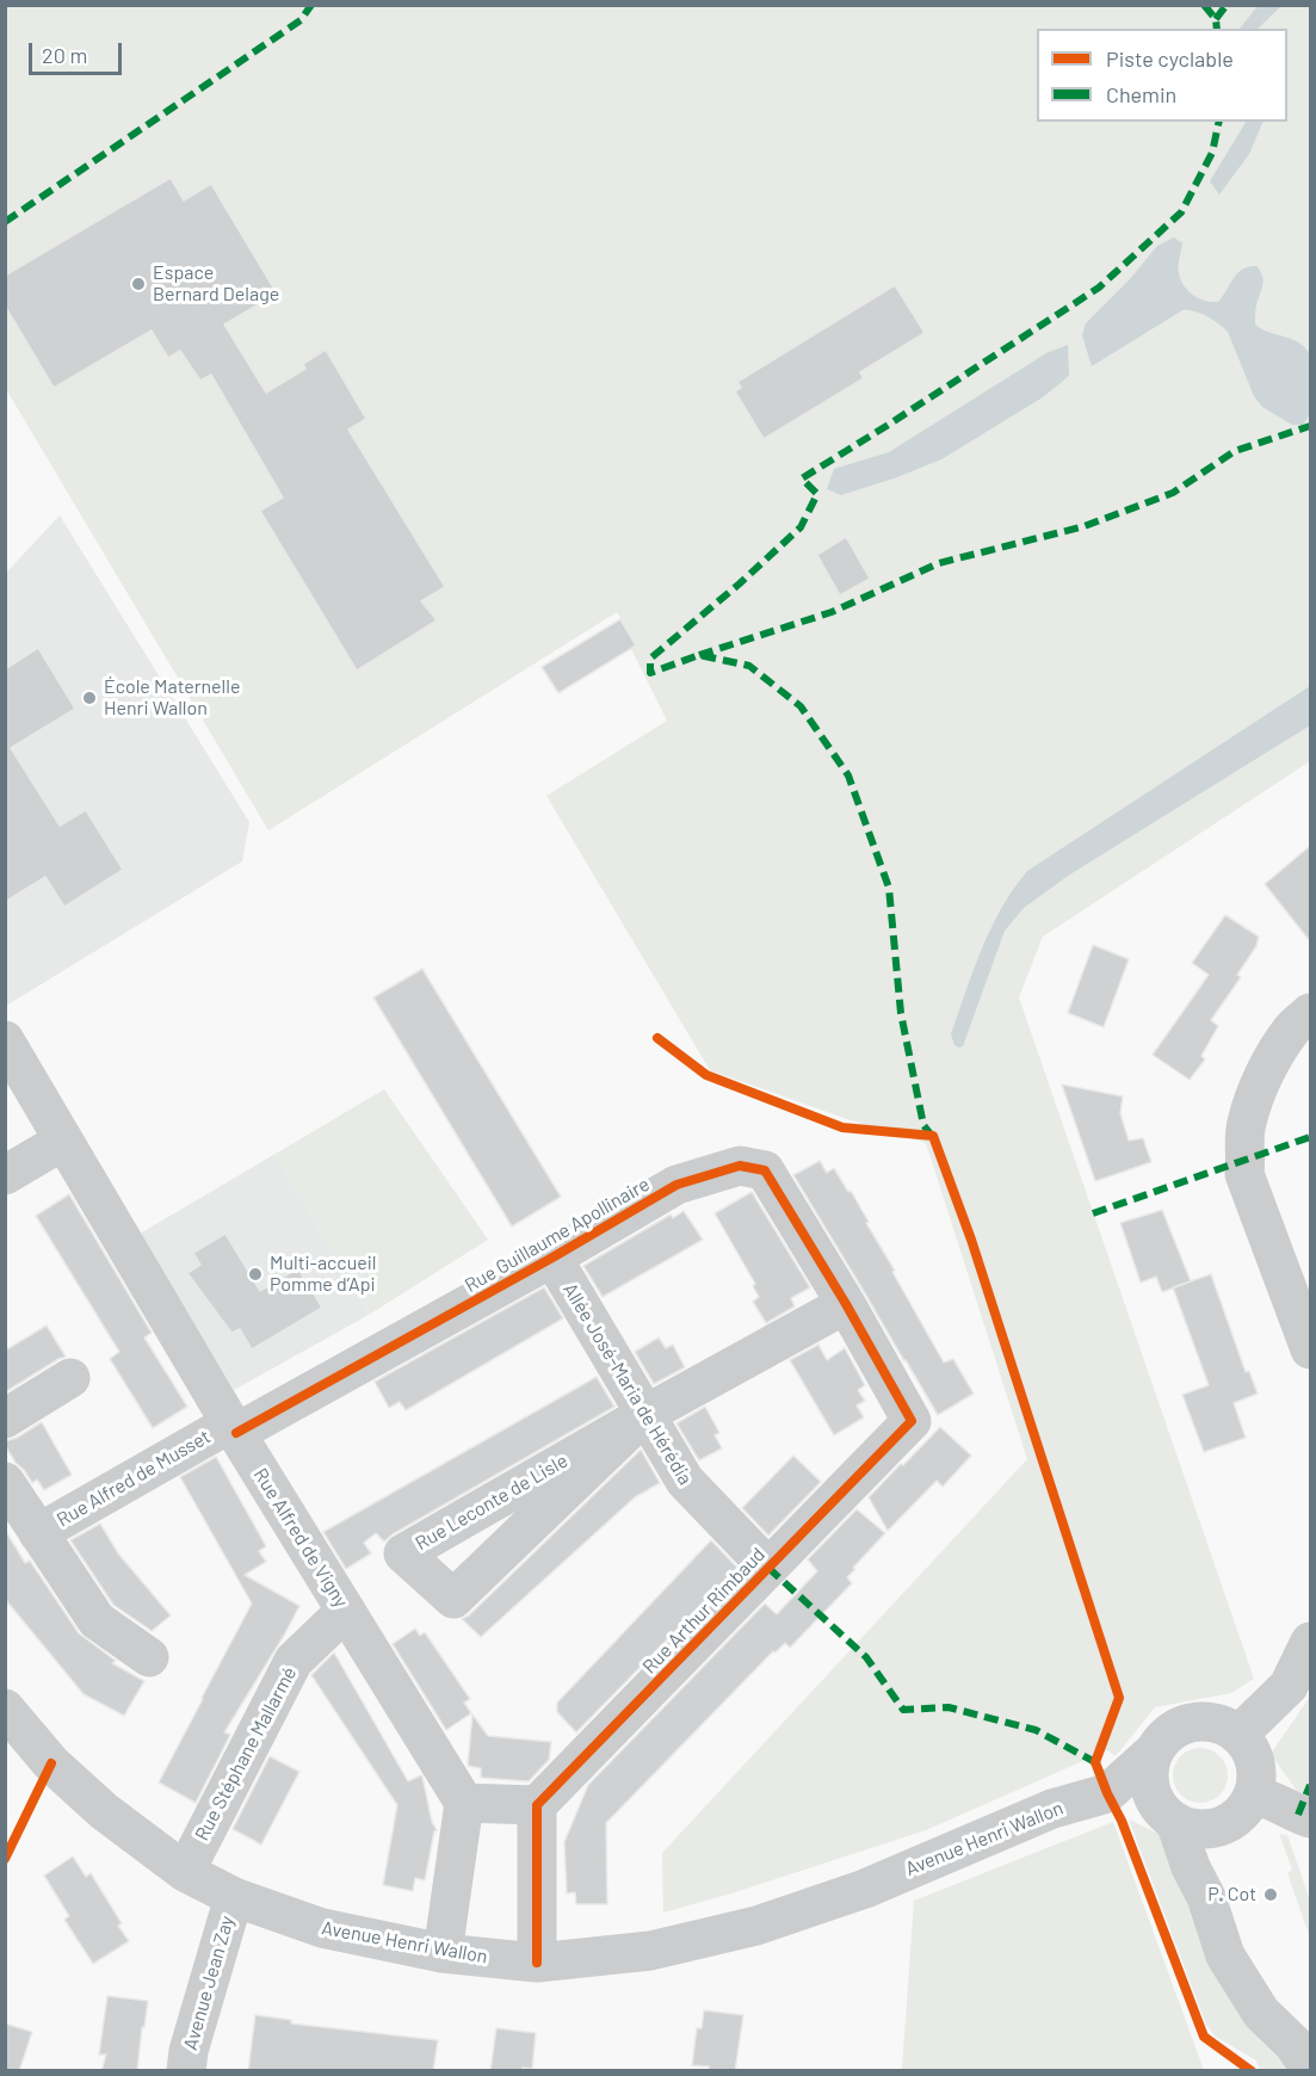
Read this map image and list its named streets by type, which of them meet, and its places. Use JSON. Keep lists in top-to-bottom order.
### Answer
{
  "streets": {
    "street": [
      "Rue Guillaume Apollinaire",
      "Allée José-Maria de Hérédia",
      "Rue Alfred de Musset",
      "Rue Leconte de Lisle",
      "Rue Alfred de Vigny",
      "Rue Arthur Rimbaud",
      "Rue Stéphane Mallarmé",
      "Avenue Henri Wallon",
      "Avenue Jean Zay"
    ]
  },
  "crossings": [
    ["Rue Guillaume Apollinaire", "Allée José-Maria de Hérédia"],
    ["Rue Guillaume Apollinaire", "Rue Alfred de Musset"],
    ["Rue Guillaume Apollinaire", "Rue Leconte de Lisle"],
    ["Rue Guillaume Apollinaire", "Rue Alfred de Vigny"],
    ["Rue Guillaume Apollinaire", "Rue Arthur Rimbaud"],
    ["Allée José-Maria de Hérédia", "Rue Leconte de Lisle"],
    ["Allée José-Maria de Hérédia", "Rue Arthur Rimbaud"],
    ["Rue Alfred de Musset", "Rue Alfred de Vigny"],
    ["Rue Leconte de Lisle", "Rue Arthur Rimbaud"],
    ["Rue Alfred de Vigny", "Rue Stéphane Mallarmé"],
    ["Rue Stéphane Mallarmé", "Avenue Henri Wallon"],
    ["Avenue Henri Wallon", "Avenue Jean Zay"]
  ],
  "places": [
    "Espace Bernard Delage",
    "École Maternelle Henri Wallon",
    "Multi-accueil Pomme d’Api",
    "P. Cot"
  ],
  "legend": ["Piste cyclable", "Chemin"],
  "scale_bar": "20 m"
}
